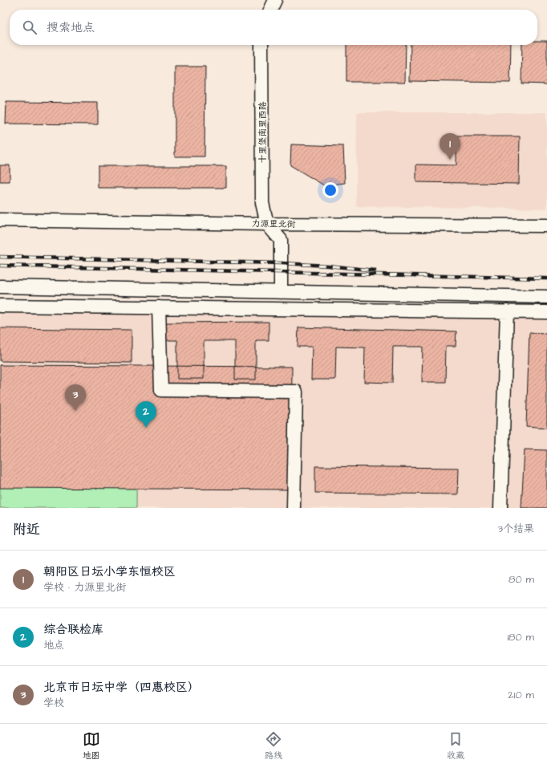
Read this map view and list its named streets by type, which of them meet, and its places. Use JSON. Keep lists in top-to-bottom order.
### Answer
{
  "streets": {
    "street": ["十里堡南里西路", "力源里北街"]
  },
  "crossings": [
    ["十里堡南里西路", "力源里北街"]
  ],
  "page": {
    "search": "搜索地点",
    "pins": ["1", "3", "2"],
    "heading": ["附近", "3个结果"],
    "list": [
      {
        "mark": "1",
        "name": "朝阳区日坛小学东恒校区",
        "note": "学校 · 力源里北街",
        "value": "80 m"
      },
      {
        "mark": "2",
        "name": "综合联检库",
        "note": "地点",
        "value": "180 m"
      },
      {
        "mark": "3",
        "name": "北京市日坛中学（四惠校区）",
        "note": "学校",
        "value": "210 m"
      }
    ],
    "nav": ["地图", "路线", "收藏"]
  }
}
